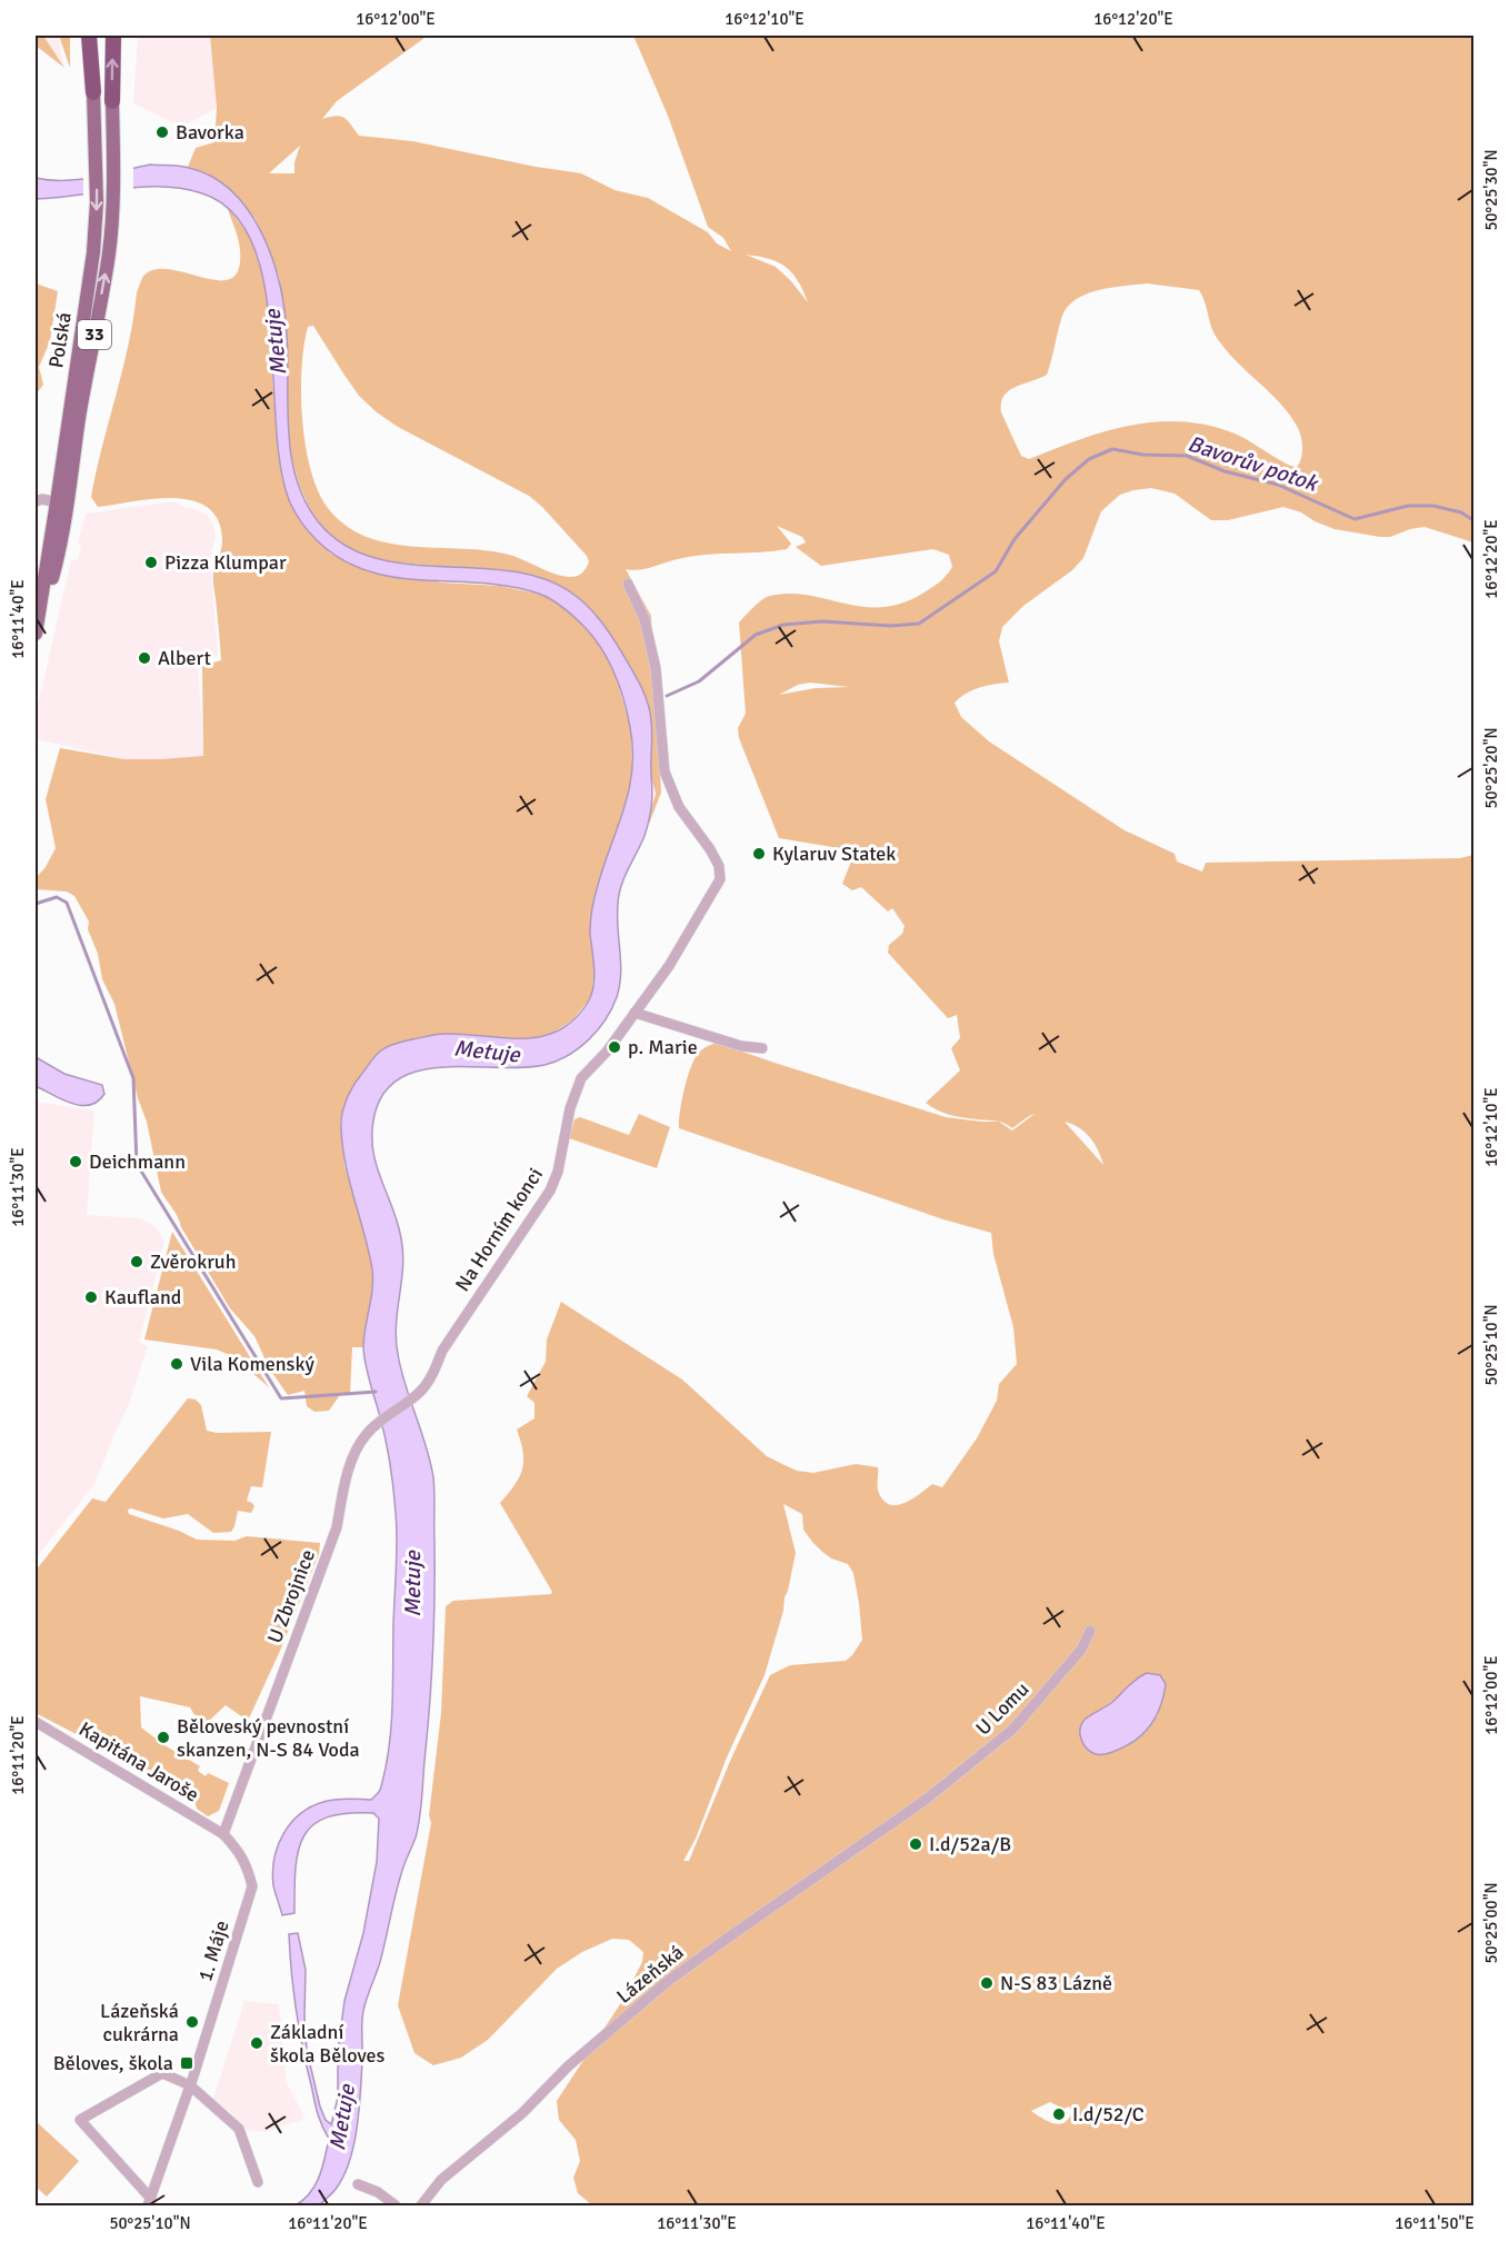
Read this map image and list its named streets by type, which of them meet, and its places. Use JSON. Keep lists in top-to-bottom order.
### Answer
{
  "streets": {
    "main road": ["33", "Polská"],
    "street": [
      "Na Horním konci",
      "U Zbrojnice",
      "U Lomu",
      "Kapitána Jaroše",
      "1. Máje",
      "Lázeňská"
    ]
  },
  "crossings": [
    ["Na Horním konci", "U Zbrojnice"],
    ["U Zbrojnice", "Kapitána Jaroše"],
    ["U Zbrojnice", "1. Máje"],
    ["U Lomu", "Lázeňská"],
    ["Kapitána Jaroše", "1. Máje"]
  ],
  "water": ["Metuje", "Bavorův potok"],
  "places": {
    "other": [
      "Bavorka",
      "Pizza Klumpar",
      "Albert",
      "Kylaruv Statek",
      "p. Marie",
      "Deichmann",
      "Zvěrokruh",
      "Kaufland",
      "Vila Komenský",
      "Běloveský pevnostní skanzen, N-S 84 Voda",
      "I.d/52a/B",
      "N-S 83 Lázně",
      "Lázeňská cukrárna",
      "Základní škola Běloves",
      "I.d/52/C"
    ],
    "transit": ["Běloves, škola"]
  },
  "coordinates": [
    "16°12'00\"E",
    "16°12'10\"E",
    "16°12'20\"E",
    "50°25'30\"N",
    "16°11'40\"E",
    "50°25'20\"N",
    "16°11'30\"E",
    "50°25'10\"N",
    "16°11'20\"E",
    "50°25'00\"N",
    "16°11'50\"E"
  ]
}
